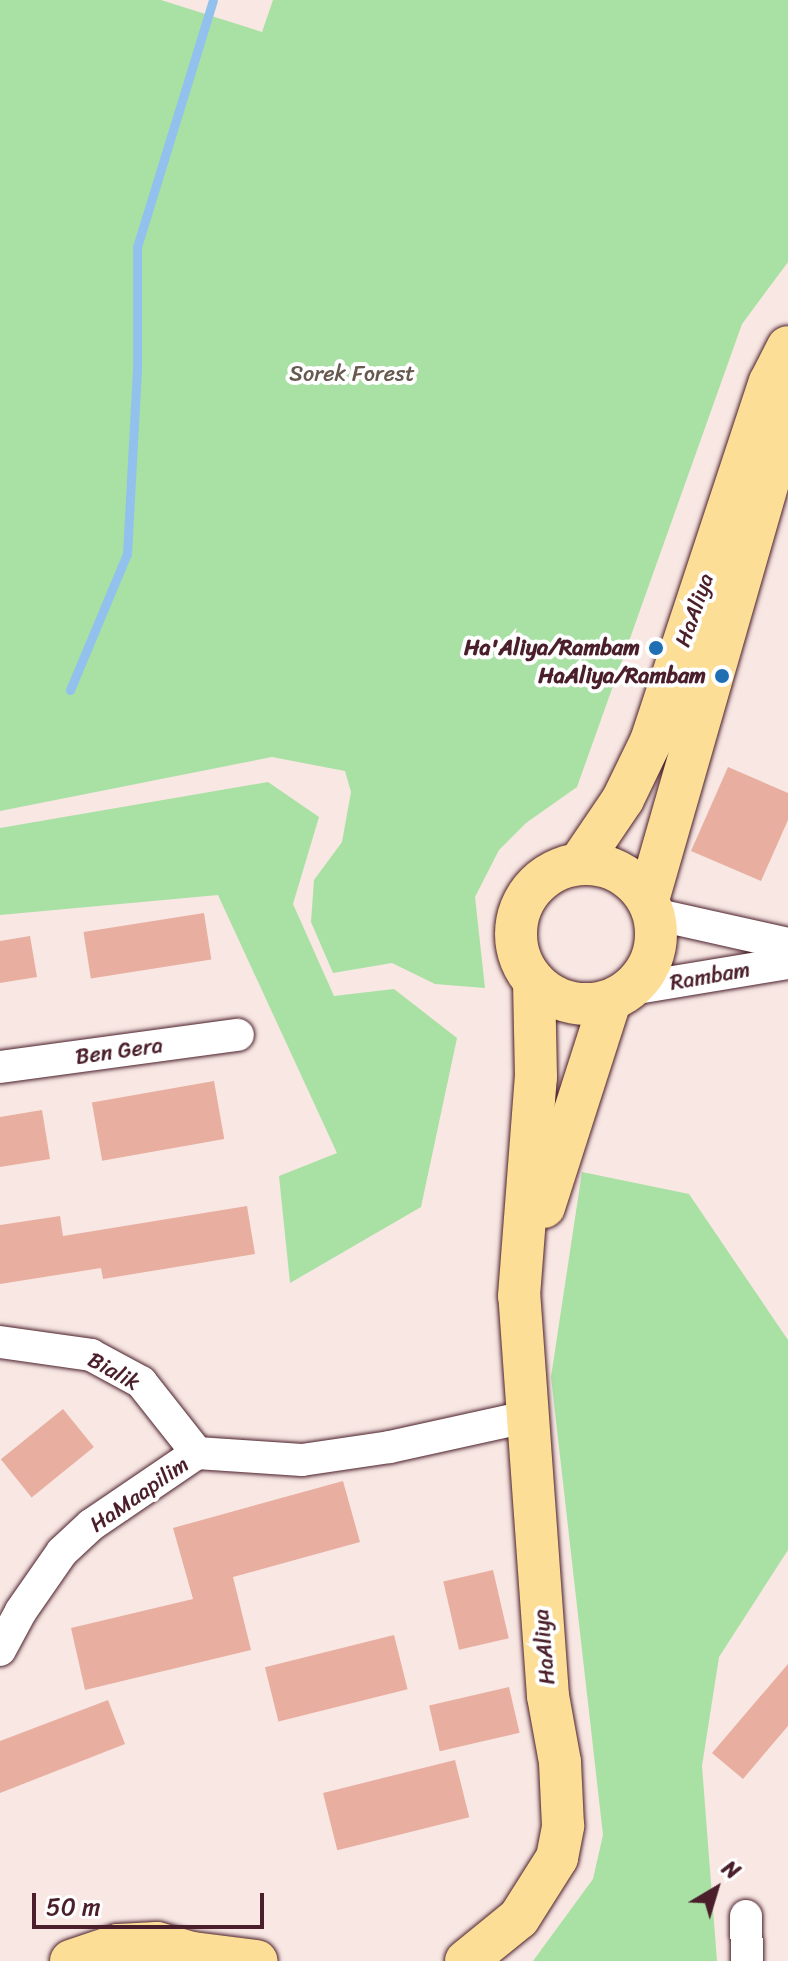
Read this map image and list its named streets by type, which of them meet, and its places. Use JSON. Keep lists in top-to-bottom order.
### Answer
{
  "streets": {
    "main road": ["HaAliya"],
    "street": [
      "Rambam",
      "Ben Gera",
      "Bialik",
      "HaMaapilim"
    ]
  },
  "crossings": [
    ["HaAliya", "Rambam"],
    ["HaAliya", "HaMaapilim"],
    ["Bialik", "HaMaapilim"]
  ],
  "parks": ["Sorek Forest"],
  "places": ["Ha'Aliya/Rambam", "HaAliya/Rambam"],
  "scale_bar": "50 m",
  "north": "top right"
}
